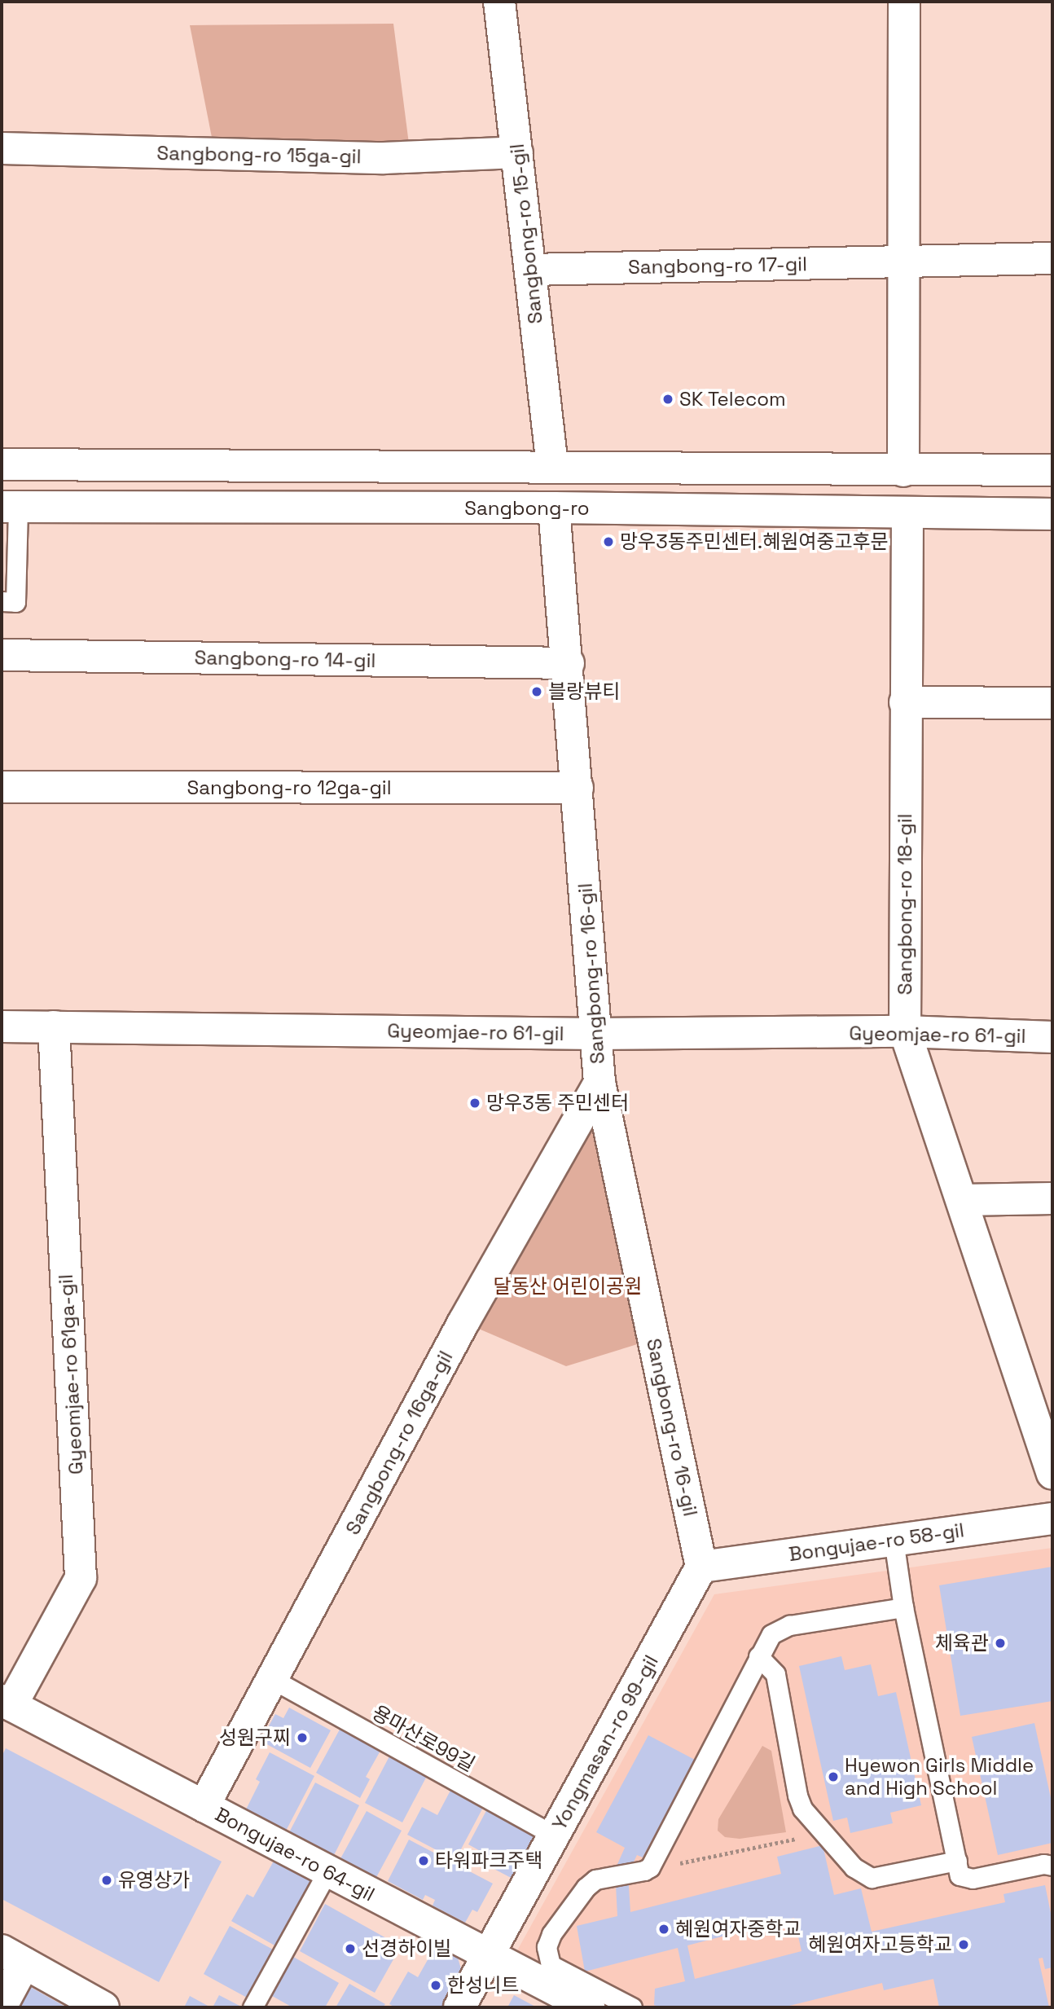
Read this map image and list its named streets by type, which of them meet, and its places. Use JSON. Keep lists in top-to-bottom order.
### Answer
{
  "streets": {
    "street": [
      "Sangbong-ro 15ga-gil",
      "Sangbong-ro 15-gil",
      "Sangbong-ro 17-gil",
      "Sangbong-ro",
      "Sangbong-ro 14-gil",
      "Sangbong-ro 12ga-gil",
      "Sangbong-ro 18-gil",
      "Sangbong-ro 16-gil",
      "Gyeomjae-ro 61-gil",
      "Gyeomjae-ro 61ga-gil",
      "Sangbong-ro 16ga-gil",
      "Bongujae-ro 58-gil",
      "Yongmasan-ro 99-gil",
      "Bongujae-ro 64-gil"
    ],
    "lane": ["용마산로99길"]
  },
  "crossings": [
    ["Sangbong-ro 15ga-gil", "Sangbong-ro 15-gil"],
    ["Sangbong-ro 15-gil", "Sangbong-ro 17-gil"],
    ["Sangbong-ro 15-gil", "Sangbong-ro"],
    ["Sangbong-ro 15-gil", "Sangbong-ro 16-gil"],
    ["Sangbong-ro", "Sangbong-ro 18-gil"],
    ["Sangbong-ro", "Sangbong-ro 16-gil"],
    ["Sangbong-ro 14-gil", "Sangbong-ro 16-gil"],
    ["Sangbong-ro 12ga-gil", "Sangbong-ro 16-gil"],
    ["Sangbong-ro 18-gil", "Gyeomjae-ro 61-gil"],
    ["Sangbong-ro 16-gil", "Gyeomjae-ro 61-gil"],
    ["Sangbong-ro 16-gil", "Sangbong-ro 16ga-gil"],
    ["Sangbong-ro 16-gil", "Bongujae-ro 58-gil"],
    ["Sangbong-ro 16-gil", "Yongmasan-ro 99-gil"],
    ["Gyeomjae-ro 61-gil", "Gyeomjae-ro 61ga-gil"],
    ["Gyeomjae-ro 61ga-gil", "Bongujae-ro 64-gil"],
    ["Sangbong-ro 16ga-gil", "용마산로99길"],
    ["Sangbong-ro 16ga-gil", "Bongujae-ro 64-gil"],
    ["Bongujae-ro 58-gil", "Yongmasan-ro 99-gil"],
    ["용마산로99길", "Yongmasan-ro 99-gil"],
    ["Yongmasan-ro 99-gil", "Bongujae-ro 64-gil"]
  ],
  "parks": ["달동산 어린이공원"],
  "places": [
    "SK Telecom",
    "망우3동주민센터.혜원여중고후문",
    "블랑뷰티",
    "망우3동 주민센터",
    "체육관",
    "성원구찌",
    "Hyewon Girls Middle and High School",
    "타워파크주택",
    "유영상가",
    "혜원여자중학교",
    "혜원여자고등학교",
    "선경하이빌",
    "한성니트"
  ]
}
